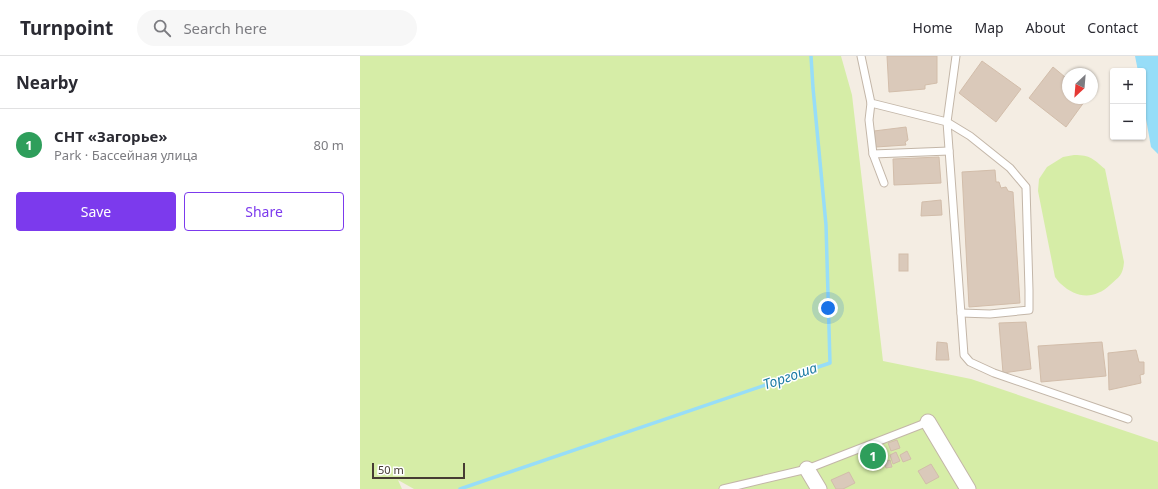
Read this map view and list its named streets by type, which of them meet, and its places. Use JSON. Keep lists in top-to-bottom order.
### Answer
{
  "water": ["Торгоша"],
  "scale_bar": "50 m",
  "north": "bottom left",
  "page": {
    "header": "Turnpoint",
    "search": "Search here",
    "nav": [
      "Home",
      "Map",
      "About",
      "Contact"
    ],
    "heading": "Nearby",
    "map_buttons": ["+", "−"],
    "list": [
      {
        "mark": "1",
        "name": "СНТ «Загорье»",
        "note": "Park · Бассейная улица",
        "value": "80 m"
      }
    ],
    "buttons": ["Save", "Share"],
    "pins": "1",
    "scale": "50 m"
  }
}
